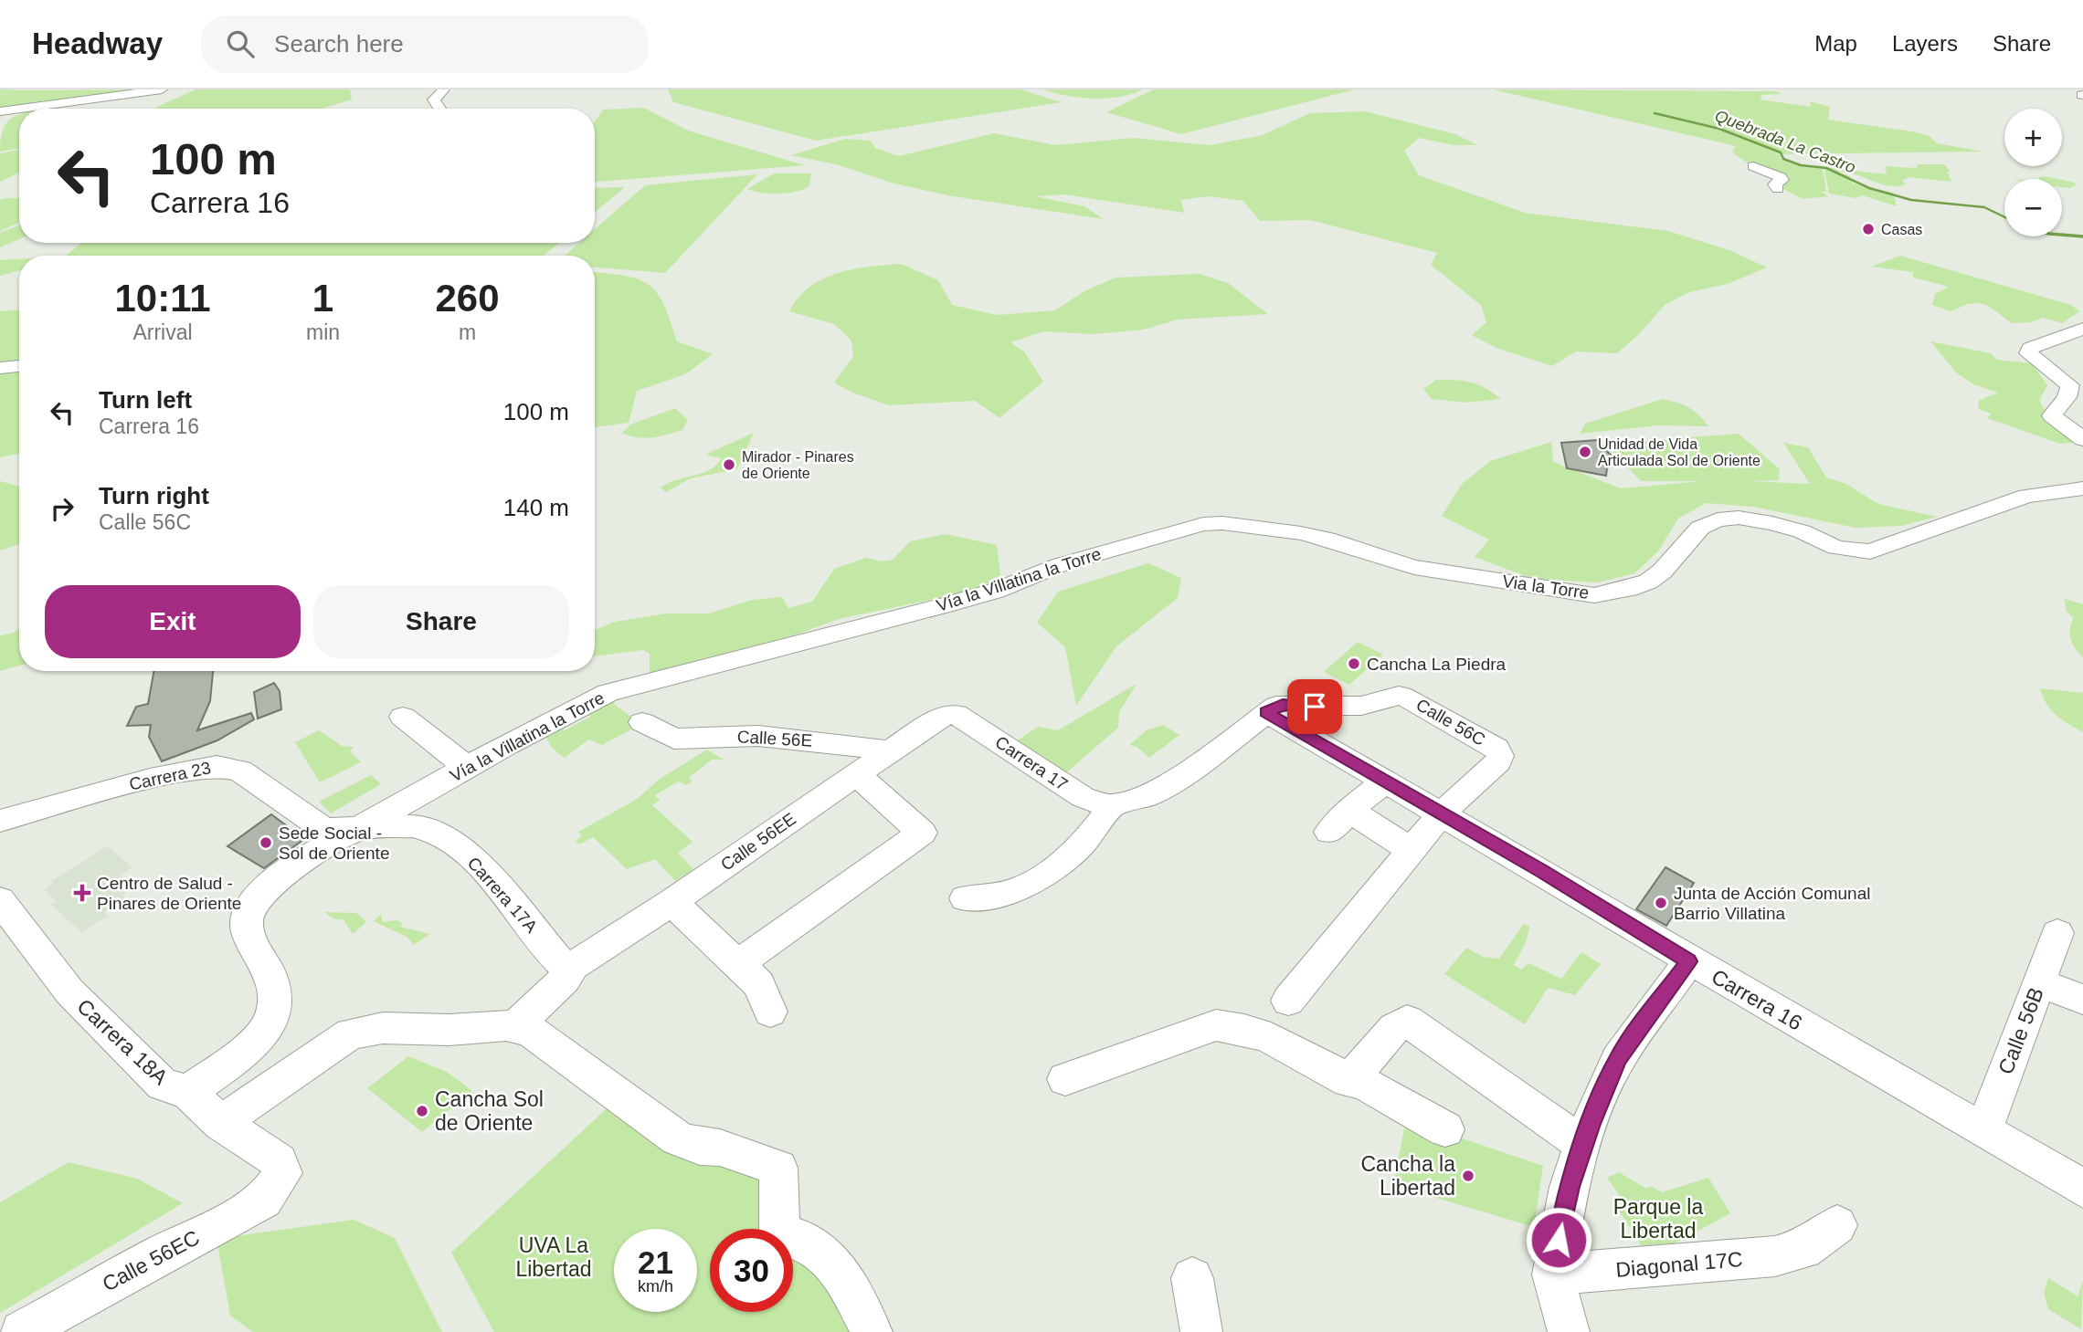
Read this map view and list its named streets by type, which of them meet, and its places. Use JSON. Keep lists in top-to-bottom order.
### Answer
{
  "streets": {
    "street": [
      "Vía la Villatina la Torre",
      "Via la Torre",
      "Calle 56C",
      "Calle 56E",
      "Carrera 17",
      "Carrera 23",
      "Calle 56EE",
      "Carrera 17A",
      "Carrera 16",
      "Calle 56B",
      "Carrera 18A",
      "Calle 56EC",
      "Diagonal 17C"
    ]
  },
  "crossings": [
    ["Vía la Villatina la Torre", "Via la Torre"],
    ["Vía la Villatina la Torre", "Carrera 23"],
    ["Vía la Villatina la Torre", "Carrera 17A"],
    ["Vía la Villatina la Torre", "Carrera 18A"],
    ["Calle 56C", "Carrera 16"],
    ["Calle 56E", "Calle 56EE"],
    ["Carrera 17", "Calle 56EE"],
    ["Carrera 23", "Carrera 17A"],
    ["Calle 56EE", "Carrera 17A"],
    ["Carrera 16", "Calle 56B"],
    ["Carrera 18A", "Calle 56EC"]
  ],
  "water": ["Quebrada La Castro"],
  "parks": ["Parque la Libertad", "UVA La Libertad"],
  "places": {
    "other": [
      "Casas",
      "Unidad de Vida Articulada Sol de Oriente",
      "Mirador - Pinares de Oriente",
      "Cancha La Piedra",
      "Sede Social - Sol de Oriente",
      "Junta de Acción Comunal Barrio Villatina",
      "Cancha Sol de Oriente",
      "Cancha la Libertad"
    ],
    "health": ["Centro de Salud - Pinares de Oriente"]
  },
  "page": {
    "header": "Headway",
    "search": "Search here",
    "nav": ["Map", "Layers", "Share"],
    "map_buttons": ["+", "−"],
    "turn": ["100 m", "Carrera 16"],
    "eta": [
      "10:11",
      "Arrival",
      "1",
      "min",
      "260",
      "m"
    ],
    "list": [
      {
        "name": "Turn left",
        "note": "Carrera 16",
        "value": "100 m"
      },
      {
        "name": "Turn right",
        "note": "Calle 56C",
        "value": "140 m"
      }
    ],
    "buttons": ["Exit", "Share"],
    "speed": "21 km/h",
    "limit": "30"
  }
}
